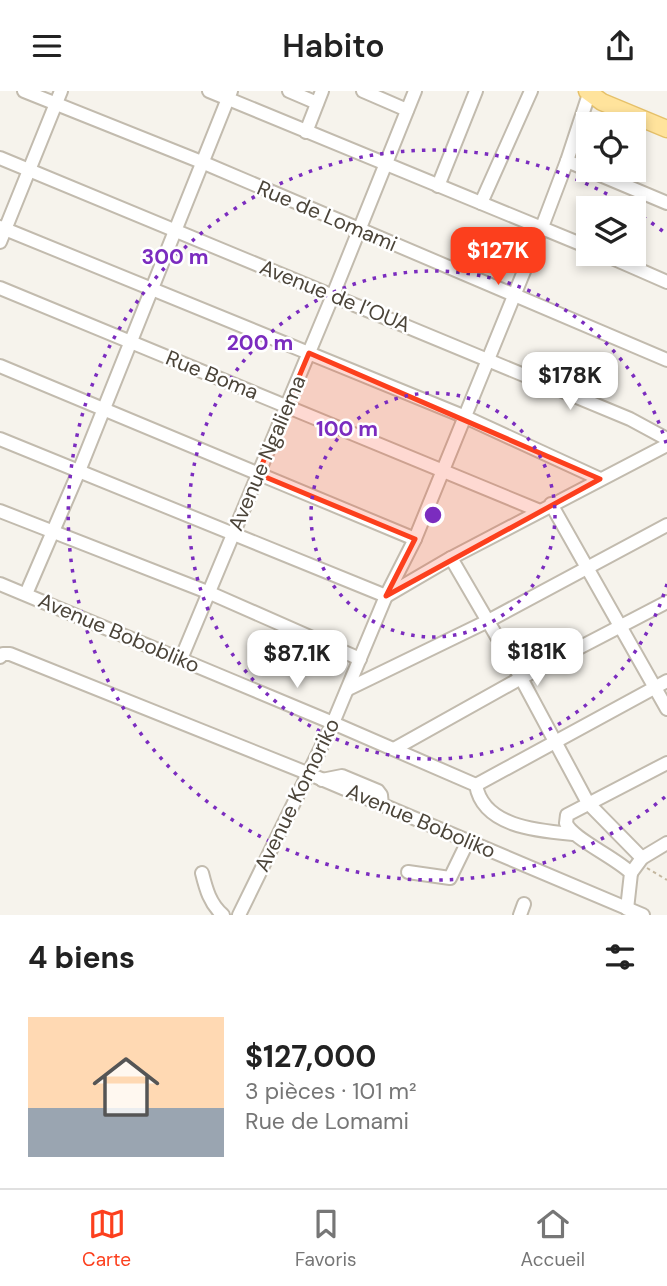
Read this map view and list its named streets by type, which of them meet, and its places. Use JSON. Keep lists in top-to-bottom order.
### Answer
{
  "streets": {
    "street": [
      "Rue de Lomami",
      "Avenue de l’OUA",
      "Rue Boma",
      "Avenue Ngaliema",
      "Avenue Bobobliko",
      "Avenue Komoriko",
      "Avenue Boboliko"
    ]
  },
  "crossings": [
    ["Rue de Lomami", "Avenue Ngaliema"],
    ["Rue de Lomami", "Avenue Komoriko"],
    ["Avenue de l’OUA", "Avenue Ngaliema"],
    ["Avenue de l’OUA", "Avenue Komoriko"],
    ["Rue Boma", "Avenue Ngaliema"],
    ["Rue Boma", "Avenue Komoriko"],
    ["Avenue Ngaliema", "Avenue Bobobliko"],
    ["Avenue Bobobliko", "Avenue Komoriko"],
    ["Avenue Komoriko", "Avenue Boboliko"]
  ],
  "page": {
    "header": "Habito",
    "price": [
      "$127K",
      "$178K",
      "$181K",
      "$87.1K"
    ],
    "heading": "4 biens",
    "list": [
      {
        "name": "$127,000",
        "note": "3 pièces · 101 m² · Rue de Lomami"
      }
    ],
    "tabs": ["Carte", "Favoris", "Accueil"]
  },
  "rings": ["300 m", "200 m", "100 m"]
}
